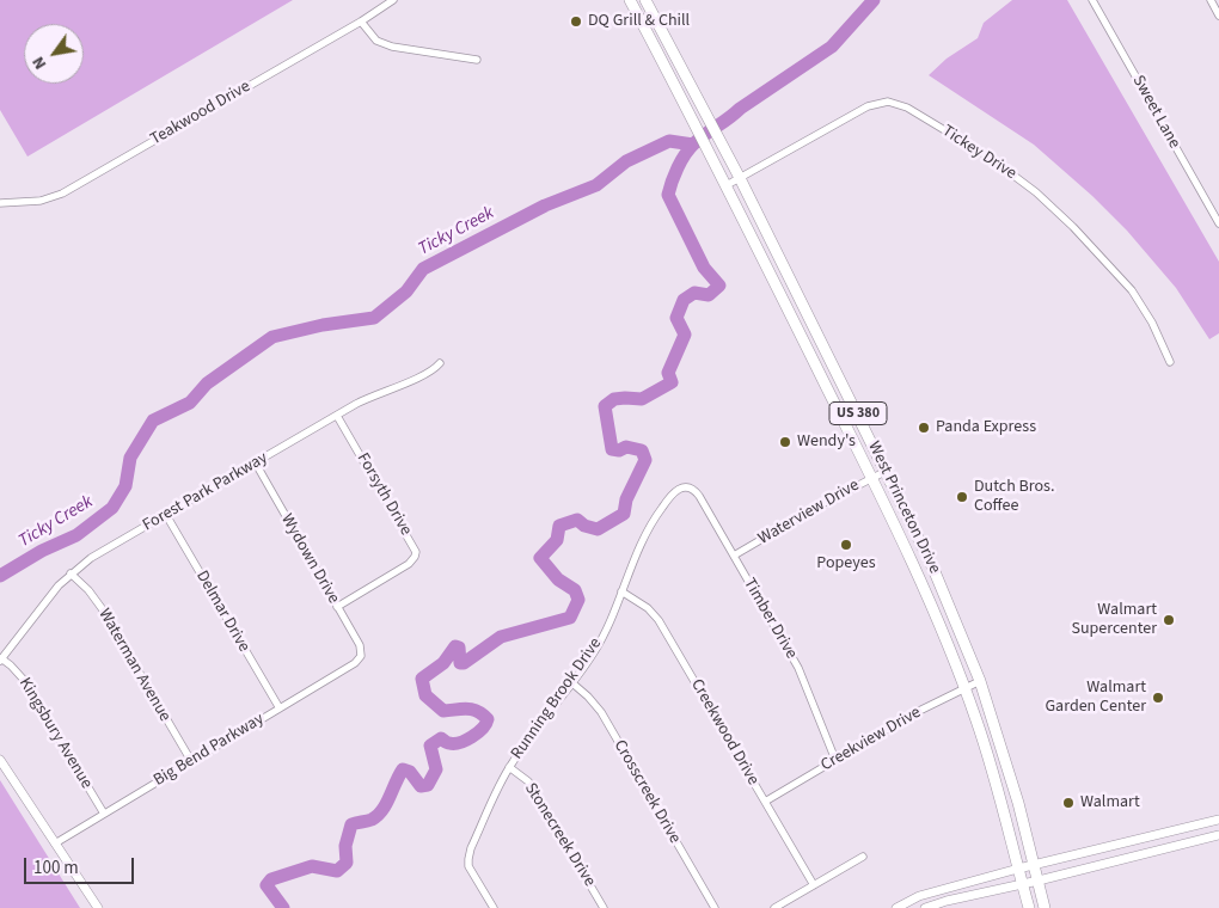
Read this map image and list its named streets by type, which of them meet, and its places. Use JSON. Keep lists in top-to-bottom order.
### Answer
{
  "streets": {
    "highway": ["US 380", "West Princeton Drive"],
    "street": [
      "Sweet Lane",
      "Teakwood Drive",
      "Tickey Drive",
      "Forest Park Parkway",
      "Forsyth Drive",
      "Waterview Drive",
      "Wydown Drive",
      "Delmar Drive",
      "Timber Drive",
      "Waterman Avenue",
      "Running Brook Drive",
      "Creekwood Drive",
      "Kingsbury Avenue",
      "Creekview Drive",
      "Big Bend Parkway",
      "Crosscreek Drive",
      "Stonecreek Drive"
    ]
  },
  "crossings": [
    ["Tickey Drive", "West Princeton Drive"],
    ["Forest Park Parkway", "Forsyth Drive"],
    ["Forest Park Parkway", "Wydown Drive"],
    ["Forest Park Parkway", "Delmar Drive"],
    ["Forest Park Parkway", "Waterman Avenue"],
    ["Forest Park Parkway", "Kingsbury Avenue"],
    ["Forsyth Drive", "Wydown Drive"],
    ["West Princeton Drive", "Waterview Drive"],
    ["West Princeton Drive", "Creekview Drive"],
    ["Waterview Drive", "Timber Drive"],
    ["Wydown Drive", "Big Bend Parkway"],
    ["Delmar Drive", "Big Bend Parkway"],
    ["Timber Drive", "Running Brook Drive"],
    ["Timber Drive", "Creekview Drive"],
    ["Waterman Avenue", "Big Bend Parkway"],
    ["Running Brook Drive", "Creekwood Drive"],
    ["Running Brook Drive", "Crosscreek Drive"],
    ["Running Brook Drive", "Stonecreek Drive"],
    ["Creekwood Drive", "Creekview Drive"],
    ["Kingsbury Avenue", "Big Bend Parkway"]
  ],
  "water": ["Ticky Creek"],
  "places": [
    "DQ Grill & Chill",
    "Panda Express",
    "Wendy's",
    "Dutch Bros. Coffee",
    "Popeyes",
    "Walmart Supercenter",
    "Walmart Garden Center",
    "Walmart"
  ],
  "scale_bar": "100 m",
  "north": "bottom left"
}
